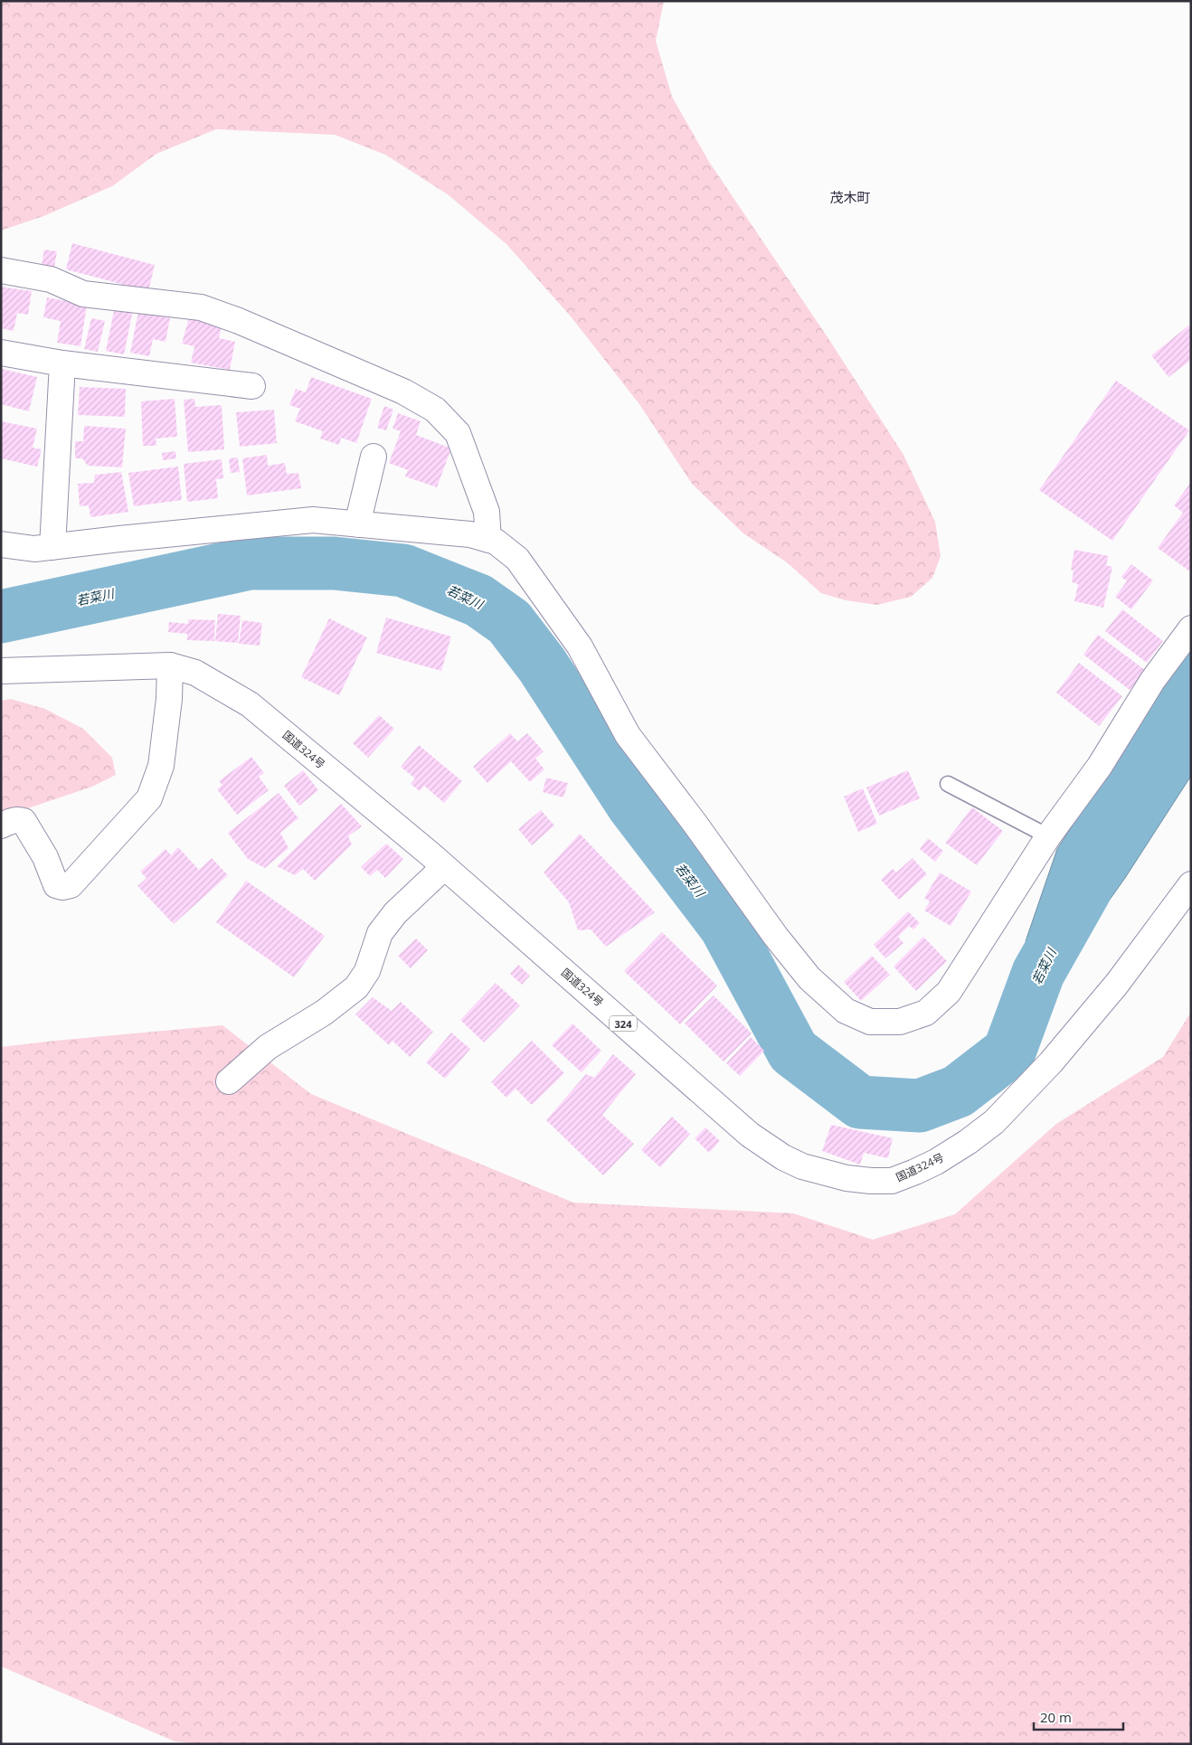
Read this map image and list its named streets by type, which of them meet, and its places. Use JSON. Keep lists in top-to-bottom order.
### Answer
{
  "streets": {
    "main road": ["国道324号", "324"]
  },
  "districts": ["茂木町"],
  "water": ["若菜川"],
  "scale_bar": "20 m"
}
